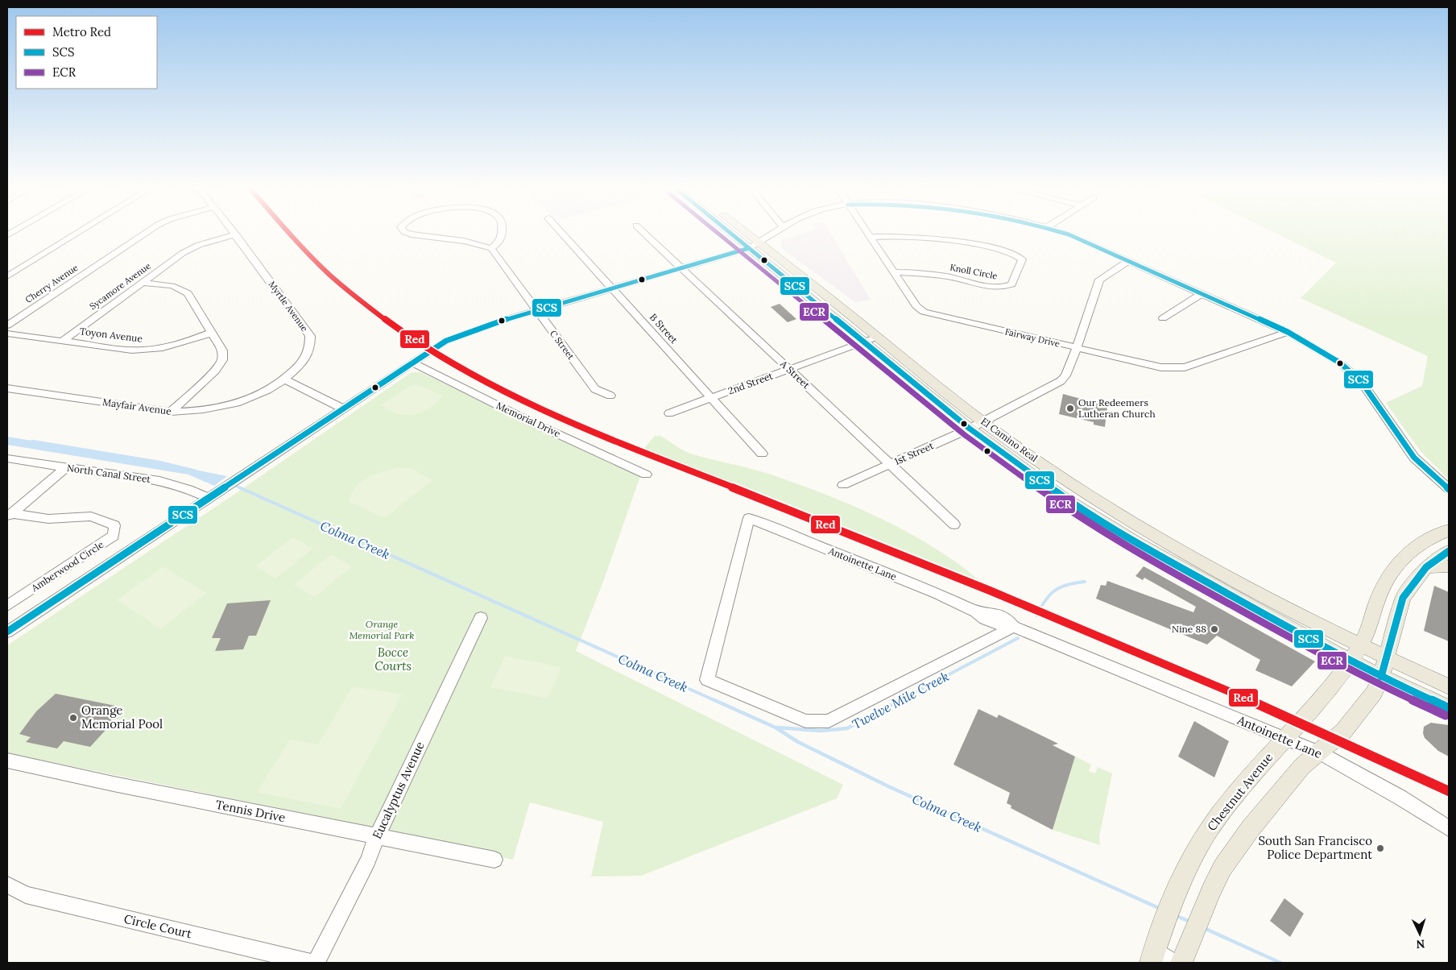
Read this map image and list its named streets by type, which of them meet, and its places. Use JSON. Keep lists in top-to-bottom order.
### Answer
{
  "streets": {
    "main road": ["El Camino Real", "Chestnut Avenue"],
    "street": [
      "Knoll Circle",
      "Cherry Avenue",
      "Sycamore Avenue",
      "Myrtle Avenue",
      "B Street",
      "Toyon Avenue",
      "Fairway Drive",
      "C Street",
      "A Street",
      "2nd Street",
      "Mayfair Avenue",
      "Memorial Drive",
      "1st Street",
      "North Canal Street",
      "Antoinette Lane",
      "Amberwood Circle",
      "Eucalyptus Avenue",
      "Tennis Drive",
      "Circle Court"
    ]
  },
  "crossings": [
    ["Knoll Circle", "Fairway Drive"],
    ["Sycamore Avenue", "Myrtle Avenue"],
    ["Sycamore Avenue", "Toyon Avenue"],
    ["Myrtle Avenue", "Mayfair Avenue"],
    ["B Street", "2nd Street"],
    ["Fairway Drive", "1st Street"],
    ["A Street", "2nd Street"],
    ["A Street", "1st Street"],
    ["2nd Street", "El Camino Real"],
    ["El Camino Real", "1st Street"],
    ["El Camino Real", "Chestnut Avenue"],
    ["North Canal Street", "Amberwood Circle"],
    ["Antoinette Lane", "Chestnut Avenue"],
    ["Eucalyptus Avenue", "Tennis Drive"],
    ["Eucalyptus Avenue", "Circle Court"]
  ],
  "water": ["Colma Creek", "Twelve Mile Creek"],
  "parks": ["Orange Memorial Park", "Bocce Courts"],
  "places": [
    "Our Redeemers Lutheran Church",
    "Nine 88",
    "Orange Memorial Pool",
    "South San Francisco Police Department"
  ],
  "lines": ["metro line Red", "transit line SCS", "transit line ECR"],
  "legend": ["Metro Red", "SCS", "ECR"],
  "north": "bottom"
}
